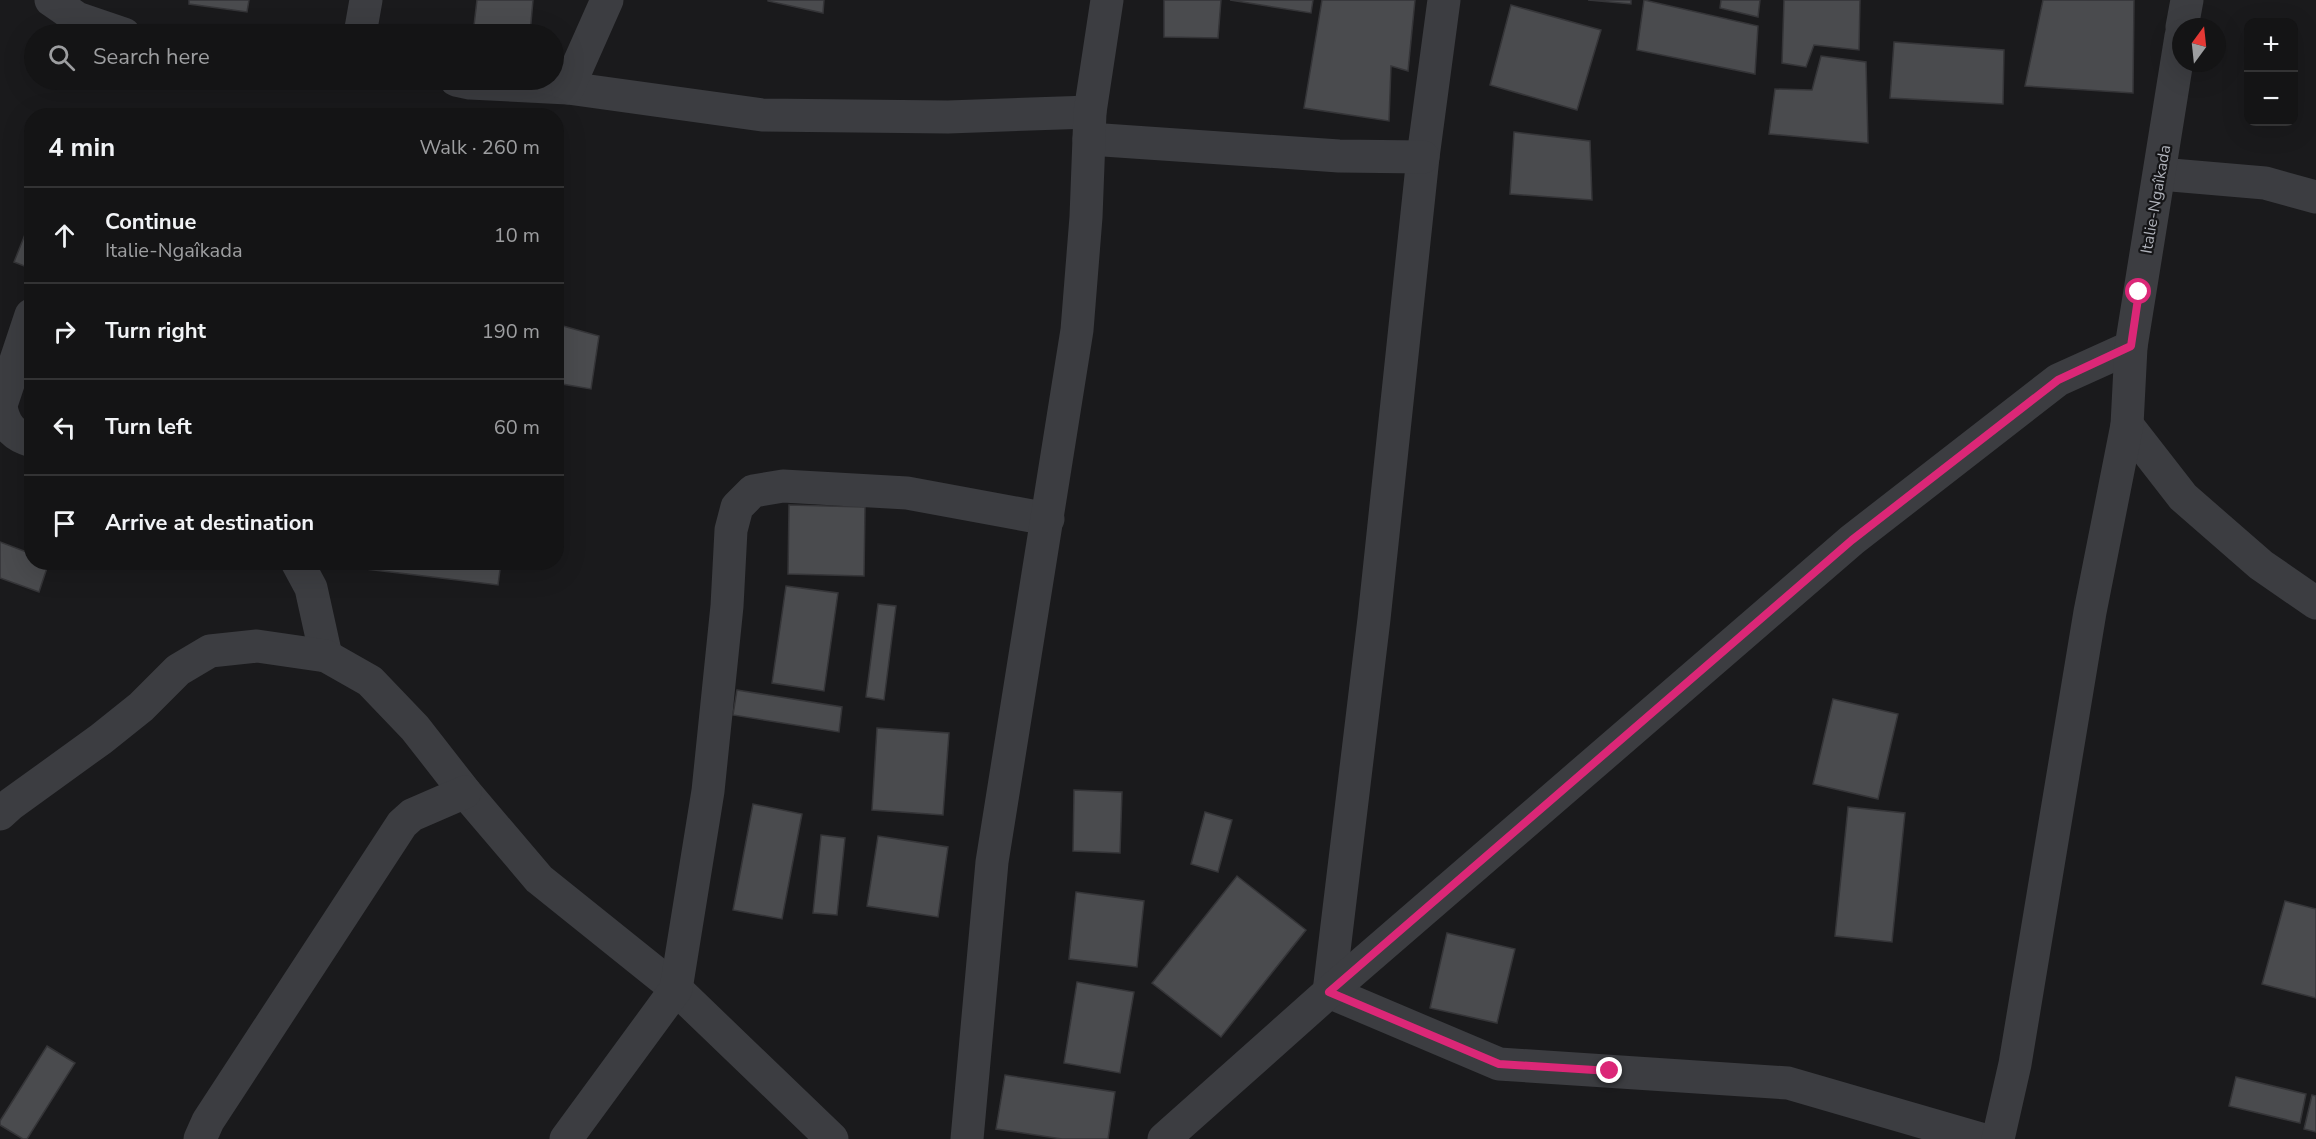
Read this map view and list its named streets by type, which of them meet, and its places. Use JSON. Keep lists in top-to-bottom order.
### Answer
{
  "streets": {
    "street": ["Italie-Ngaîkada"]
  },
  "north": "top",
  "page": {
    "map_buttons": ["+", "−"],
    "search": "Search here",
    "heading": ["4 min", "Walk · 260 m"],
    "list": [
      ["Continue", "Italie-Ngaîkada", "10 m"],
      ["Turn right", "190 m"],
      ["Turn left", "60 m"],
      "Arrive at destination"
    ]
  }
}
